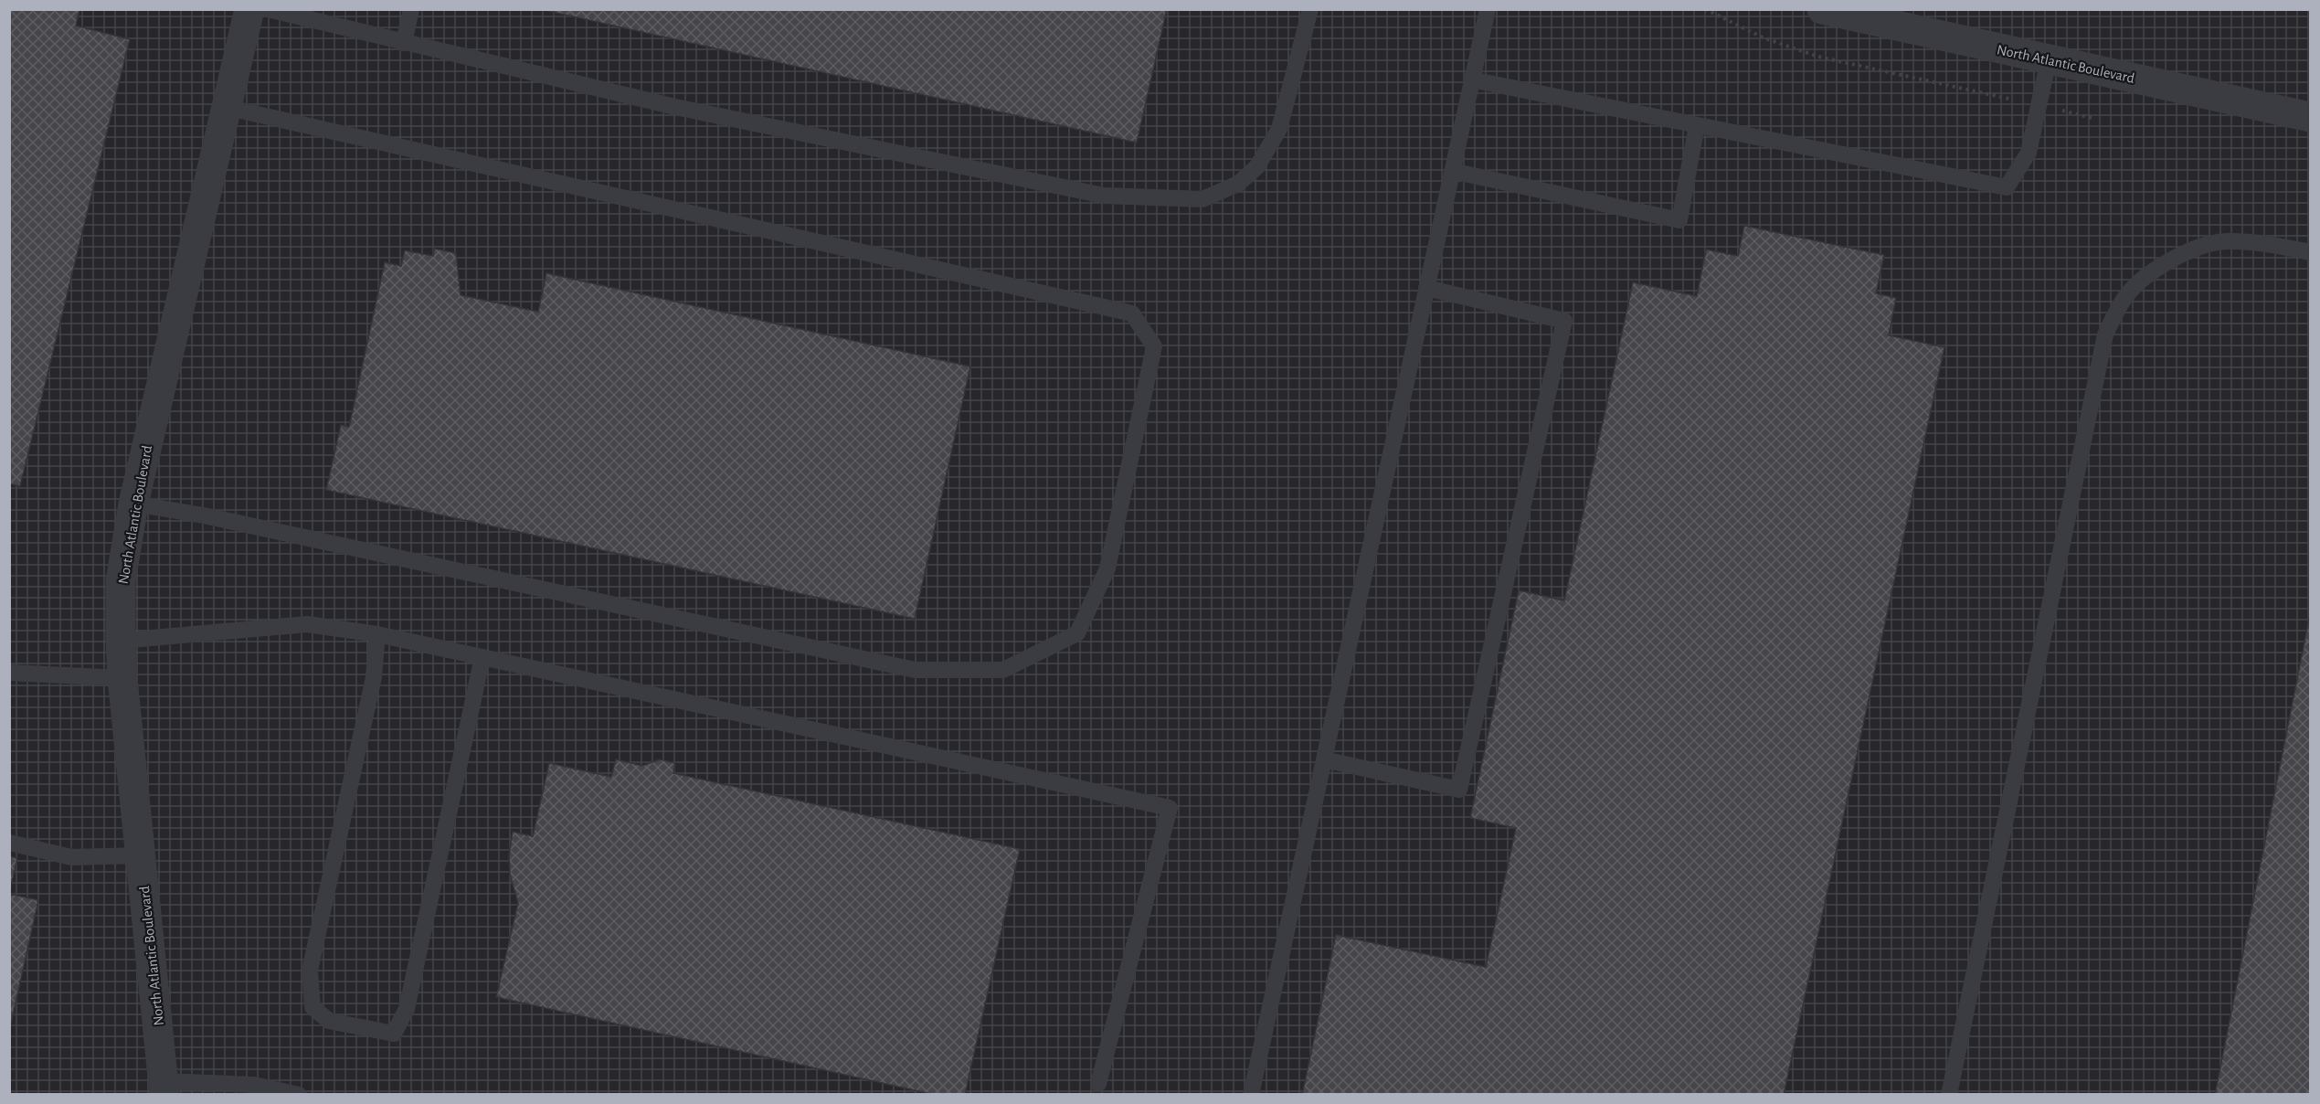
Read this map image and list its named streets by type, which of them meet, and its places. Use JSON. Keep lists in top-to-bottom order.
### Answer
{
  "streets": {
    "street": ["North Atlantic Boulevard"]
  }
}
